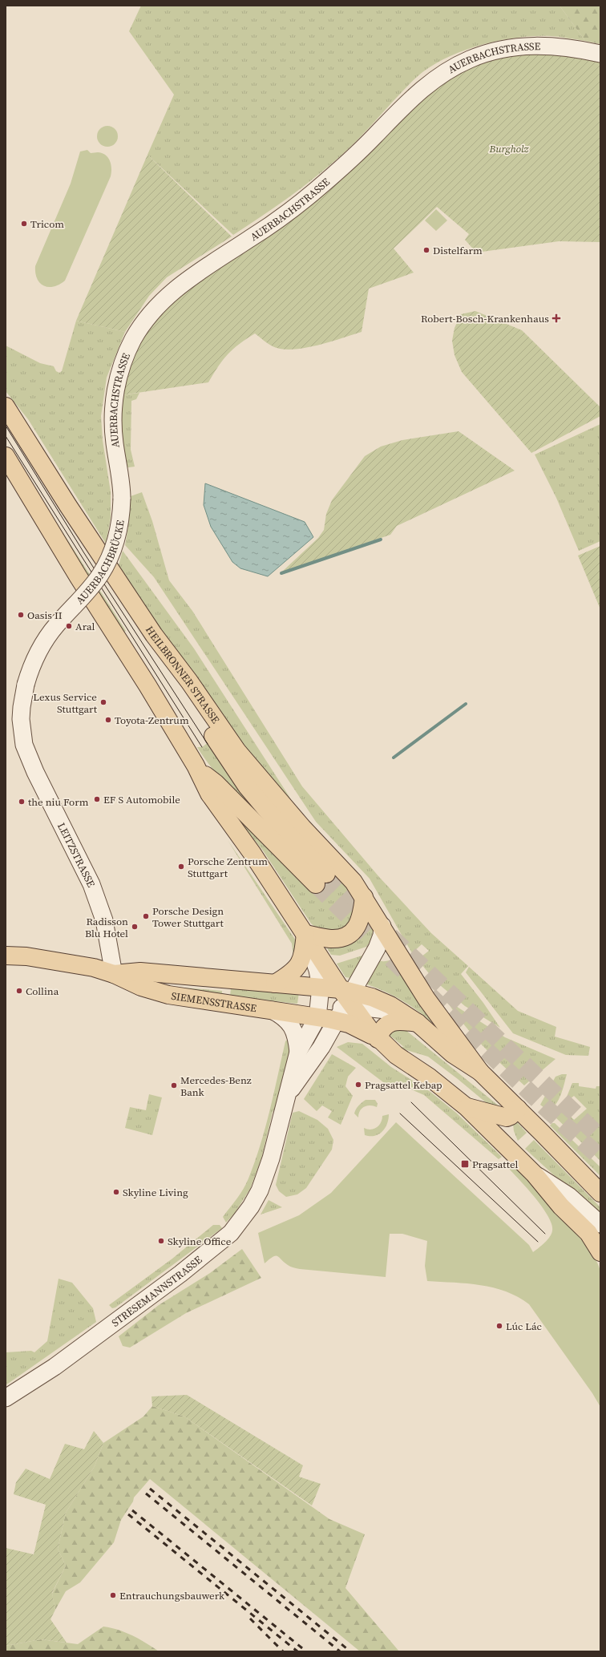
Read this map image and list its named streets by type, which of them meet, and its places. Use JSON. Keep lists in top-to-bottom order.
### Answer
{
  "streets": {
    "main road": [
      "AUERBACHSTRASSE",
      "AUERBACHBRÜCKE",
      "HEILBRONNER STRASSE",
      "LEITZSTRASSE",
      "SIEMENSSTRASSE",
      "STRESEMANNSTRASSE"
    ]
  },
  "crossings": [
    ["AUERBACHSTRASSE", "AUERBACHBRÜCKE"],
    ["AUERBACHBRÜCKE", "LEITZSTRASSE"],
    ["LEITZSTRASSE", "SIEMENSSTRASSE"],
    ["SIEMENSSTRASSE", "STRESEMANNSTRASSE"]
  ],
  "parks": ["Burgholz"],
  "places": {
    "other": [
      "Tricom",
      "Distelfarm",
      "Oasis II",
      "Aral",
      "Lexus Service Stuttgart",
      "Toyota-Zentrum",
      "EF S Automobile",
      "the niu Form",
      "Porsche Zentrum Stuttgart",
      "Porsche Design Tower Stuttgart",
      "Radisson Blu Hotel",
      "Collina",
      "Pragsattel Kebap",
      "Mercedes-Benz Bank",
      "Skyline Living",
      "Skyline Office",
      "Lúc Lác",
      "Entrauchungsbauwerk"
    ],
    "health": ["Robert-Bosch-Krankenhaus"],
    "transit": ["Pragsattel"]
  }
}
